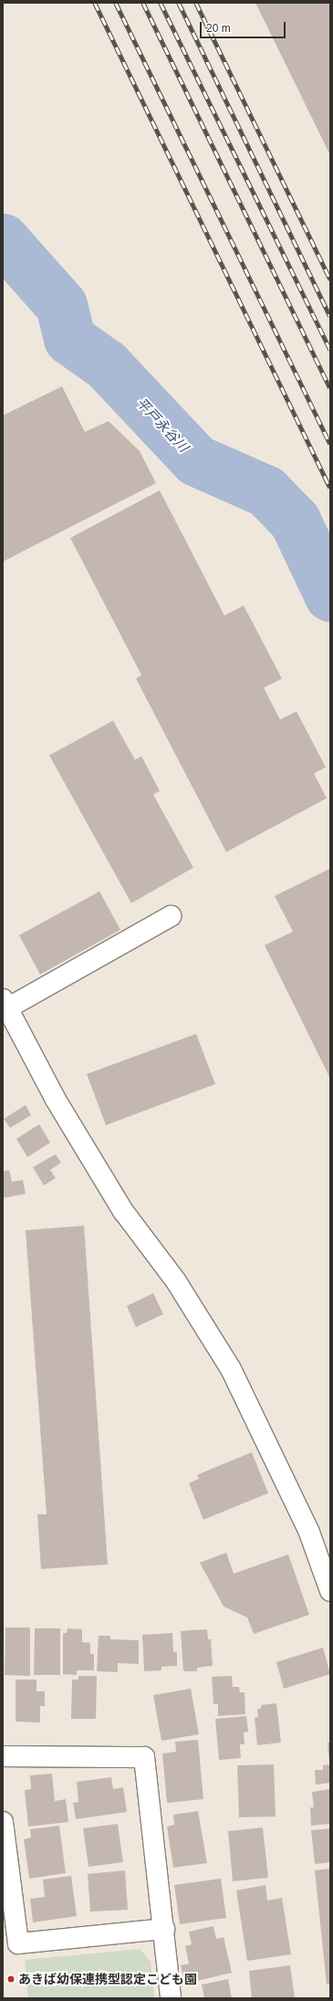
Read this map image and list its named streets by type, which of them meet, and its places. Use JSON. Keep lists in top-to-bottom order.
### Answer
{
  "water": ["平戸永谷川"],
  "places": ["あきば幼保連携型認定こども園"],
  "scale_bar": "20 m"
}
